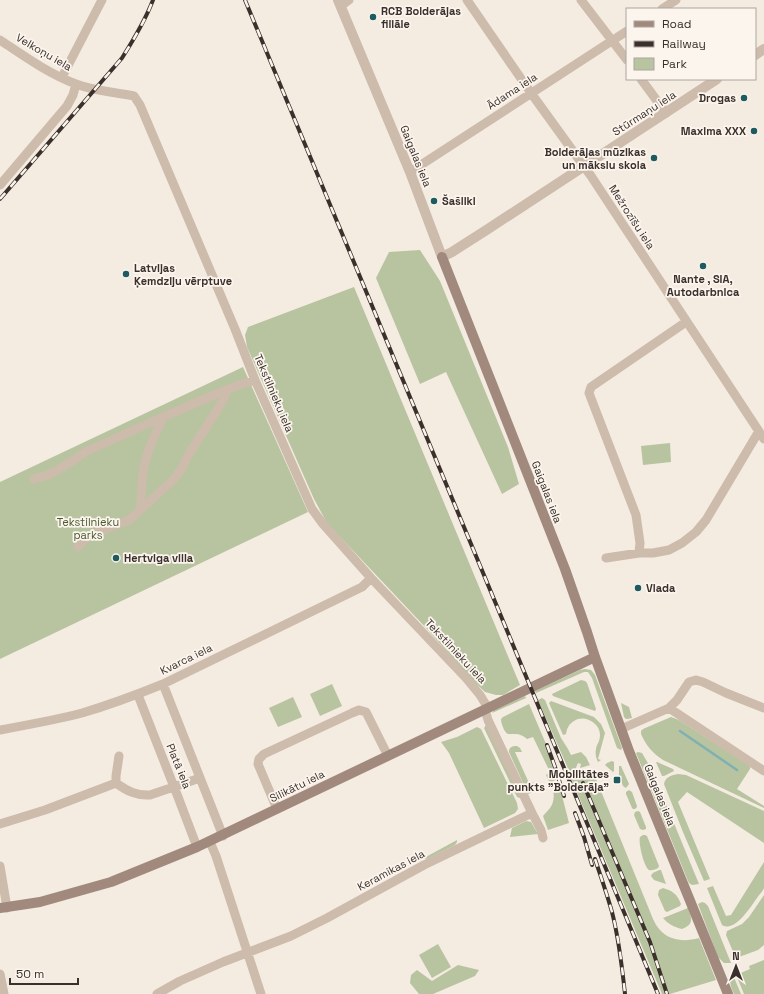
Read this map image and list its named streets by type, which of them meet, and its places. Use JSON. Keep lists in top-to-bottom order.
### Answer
{
  "streets": {
    "main road": ["Gaigalas iela", "Silikātu iela"],
    "street": [
      "Velkoņu iela",
      "Ādama iela",
      "Stūrmaņu iela",
      "Mežrozīšu iela",
      "Tekstilnieku iela",
      "Kvarca iela",
      "Platā iela",
      "Keramikas iela"
    ]
  },
  "crossings": [
    ["Velkoņu iela", "Tekstilnieku iela"],
    ["Ādama iela", "Gaigalas iela"],
    ["Ādama iela", "Mežrozīšu iela"],
    ["Stūrmaņu iela", "Gaigalas iela"],
    ["Stūrmaņu iela", "Mežrozīšu iela"],
    ["Gaigalas iela", "Silikātu iela"],
    ["Tekstilnieku iela", "Kvarca iela"],
    ["Tekstilnieku iela", "Silikātu iela"],
    ["Kvarca iela", "Platā iela"],
    ["Platā iela", "Silikātu iela"]
  ],
  "parks": ["Tekstilnieku parks"],
  "places": {
    "other": [
      "RCB Bolderājas filiāle",
      "Drogas",
      "Maxima XXX",
      "Bolderājas mūzikas un mākslu skola",
      "Šašliki",
      "Nante , SIA, Autodarbnica",
      "Latvijas Ķemdziju vērptuve",
      "Hertviga villa",
      "Viada"
    ],
    "transit": ["Mobilitātes punkts \"Bolderāja\""]
  },
  "legend": ["Road", "Railway", "Park"],
  "scale_bar": "50 m",
  "north": "top"
}
